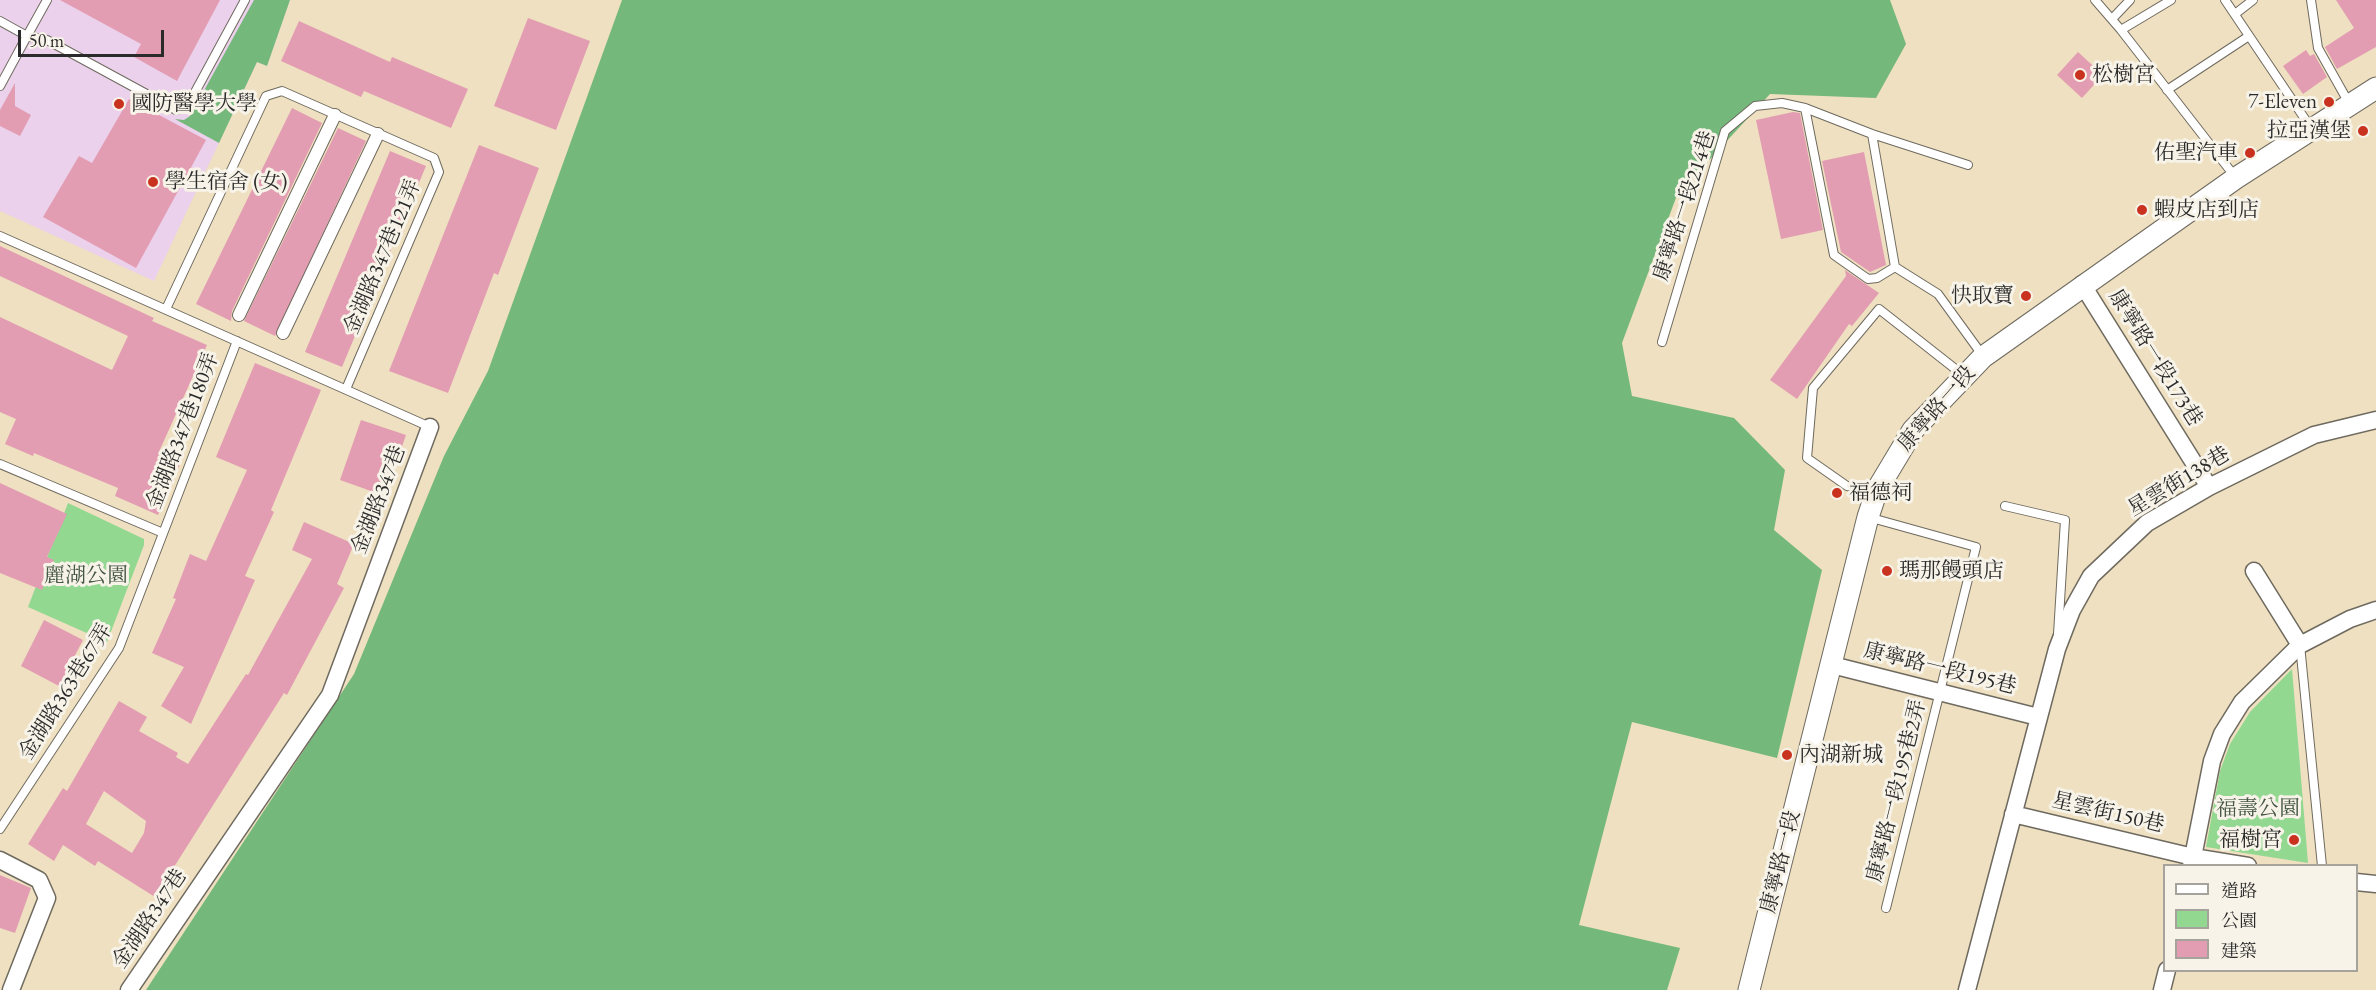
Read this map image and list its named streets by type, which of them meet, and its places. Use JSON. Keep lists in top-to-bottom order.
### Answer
{
  "streets": {
    "street": [
      "康寧路一段173巷",
      "康寧路一段",
      "星雲街138巷",
      "金湖路347巷",
      "康寧路一段195巷",
      "星雲街150巷"
    ],
    "lane": [
      "康寧路一段214巷",
      "金湖路347巷121弄",
      "金湖路347巷180弄",
      "金湖路363巷67弄",
      "康寧路一段195巷2弄"
    ]
  },
  "crossings": [
    ["金湖路347巷121弄", "金湖路347巷"],
    ["康寧路一段173巷", "康寧路一段"],
    ["康寧路一段173巷", "星雲街138巷"],
    ["康寧路一段", "康寧路一段195巷"],
    ["康寧路一段", "康寧路一段195巷2弄"],
    ["金湖路347巷180弄", "金湖路347巷"],
    ["金湖路347巷180弄", "金湖路363巷67弄"],
    ["星雲街138巷", "康寧路一段195巷"],
    ["星雲街138巷", "星雲街150巷"],
    ["康寧路一段195巷", "康寧路一段195巷2弄"]
  ],
  "parks": ["麗湖公園", "福壽公園"],
  "places": [
    "松樹宮",
    "7-Eleven",
    "國防醫學大學",
    "拉亞漢堡",
    "佑聖汽車",
    "學生宿舍 (女)",
    "蝦皮店到店",
    "快取寶",
    "福德祠",
    "瑪那饅頭店",
    "內湖新城",
    "福樹宮"
  ],
  "legend": ["道路", "公園", "建築"],
  "scale_bar": "50 m"
}
